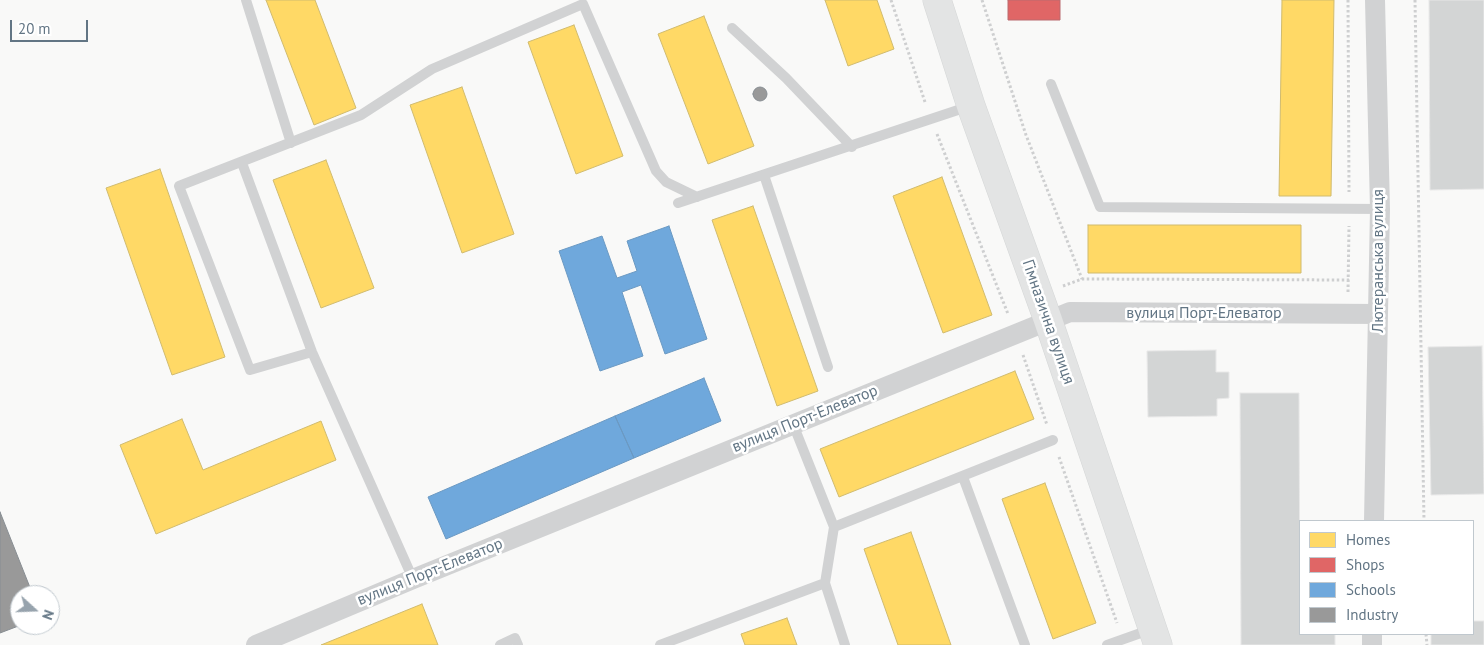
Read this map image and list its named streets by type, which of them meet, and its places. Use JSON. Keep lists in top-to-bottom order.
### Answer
{
  "streets": {
    "street": ["Лютеранська вулиця", "вулиця Порт-Елеватор", "Гімназична вулиця"]
  },
  "crossings": [
    ["Лютеранська вулиця", "вулиця Порт-Елеватор"],
    ["вулиця Порт-Елеватор", "Гімназична вулиця"]
  ],
  "legend": [
    "Homes",
    "Shops",
    "Schools",
    "Industry"
  ],
  "scale_bar": "20 m",
  "north": "right"
}
